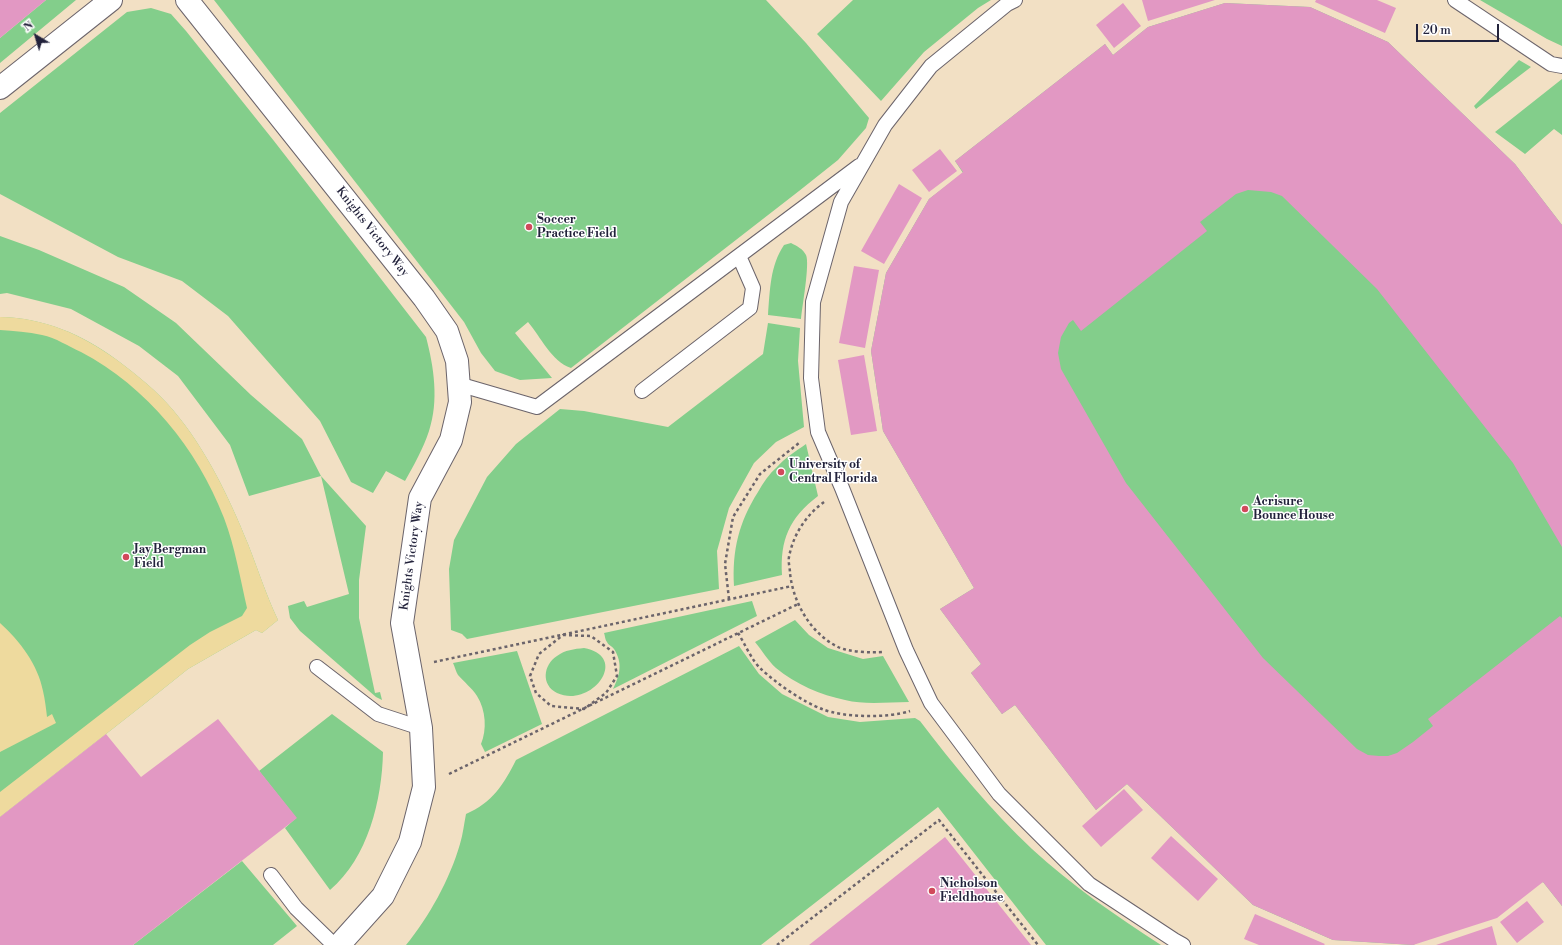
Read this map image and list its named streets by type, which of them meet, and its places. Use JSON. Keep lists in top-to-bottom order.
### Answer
{
  "streets": {
    "street": ["Knights Victory Way"]
  },
  "places": [
    "Soccer Practice Field",
    "University of Central Florida",
    "Acrisure Bounce House",
    "Jay Bergman Field",
    "Nicholson Fieldhouse"
  ],
  "scale_bar": "20 m",
  "north": "top left"
}
